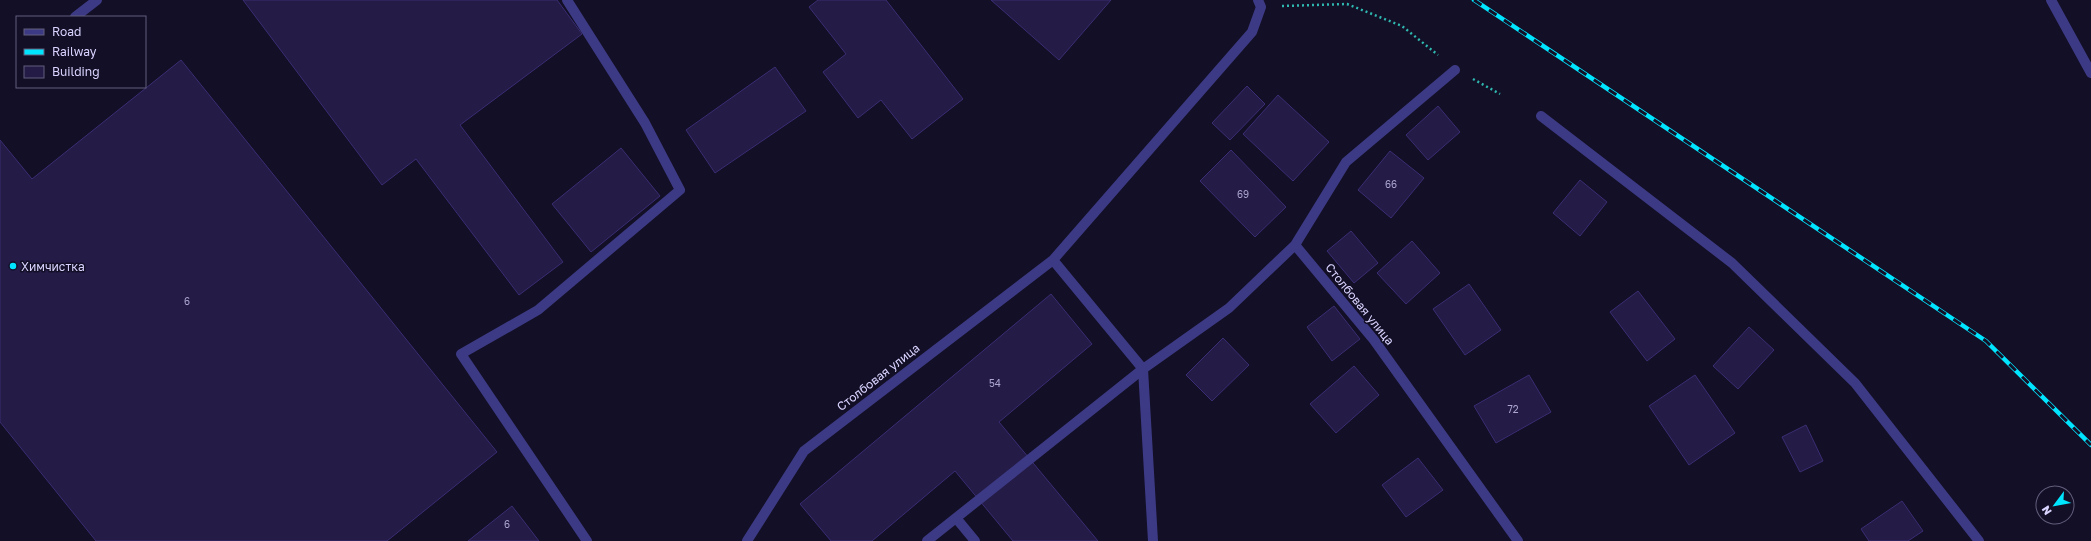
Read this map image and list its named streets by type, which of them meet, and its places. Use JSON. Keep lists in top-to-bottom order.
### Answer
{
  "streets": {
    "street": ["Столбовая улица"]
  },
  "places": ["Химчистка"],
  "house_numbers": [
    "66",
    "69",
    "6",
    "54",
    "72",
    "6"
  ],
  "legend": ["Road", "Railway", "Building"],
  "north": "bottom left"
}
